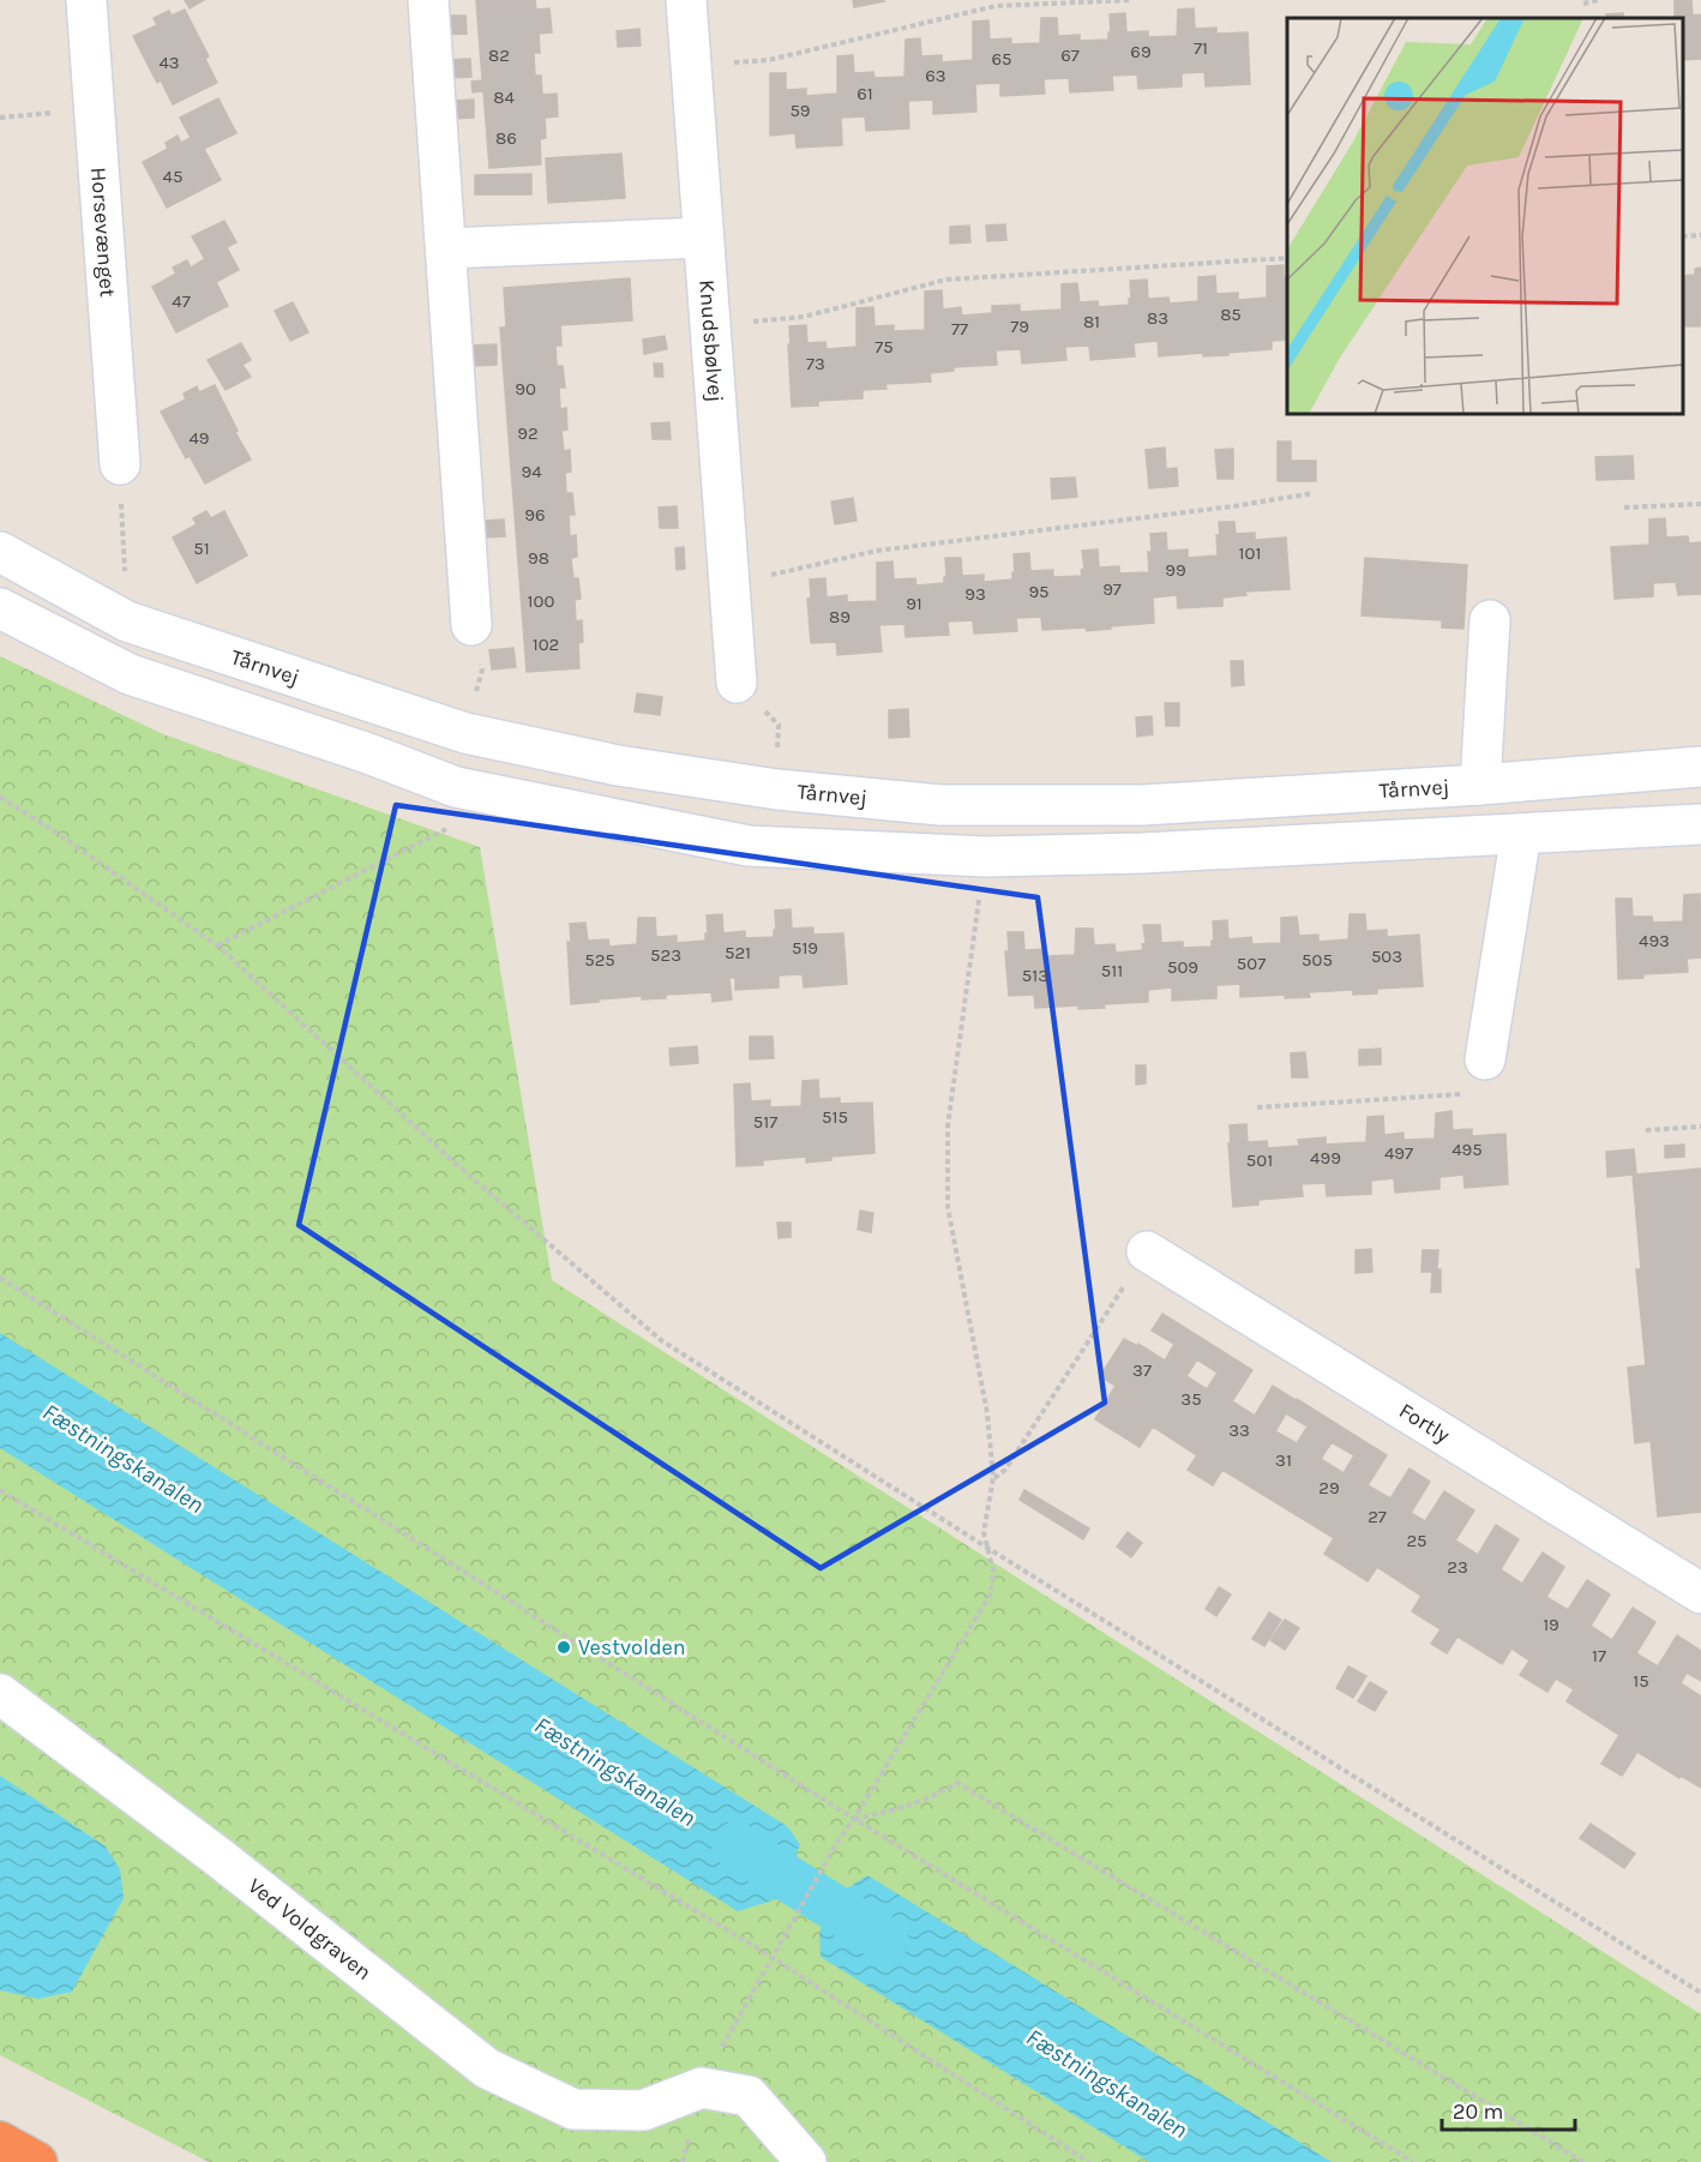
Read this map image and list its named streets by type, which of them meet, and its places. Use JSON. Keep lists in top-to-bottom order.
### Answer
{
  "streets": {
    "street": [
      "Horsevænget",
      "Knudsbølvej",
      "Tårnvej",
      "Fortly",
      "Ved Voldgraven"
    ]
  },
  "water": ["Fæstningskanalen"],
  "places": ["Vestvolden"],
  "house_numbers": [
    "71",
    "69",
    "82",
    "67",
    "65",
    "43",
    "63",
    "61",
    "84",
    "59",
    "86",
    "45",
    "47",
    "85",
    "83",
    "81",
    "79",
    "77",
    "75",
    "73",
    "90",
    "92",
    "49",
    "94",
    "96",
    "51",
    "101",
    "98",
    "99",
    "97",
    "95",
    "93",
    "100",
    "91",
    "89",
    "102",
    "493",
    "519",
    "521",
    "523",
    "503",
    "525",
    "505",
    "507",
    "509",
    "511",
    "513",
    "515",
    "517",
    "495",
    "497",
    "499",
    "501",
    "37",
    "35",
    "33",
    "31",
    "29",
    "27",
    "25",
    "23",
    "19",
    "17",
    "15"
  ],
  "scale_bar": "20 m"
}
